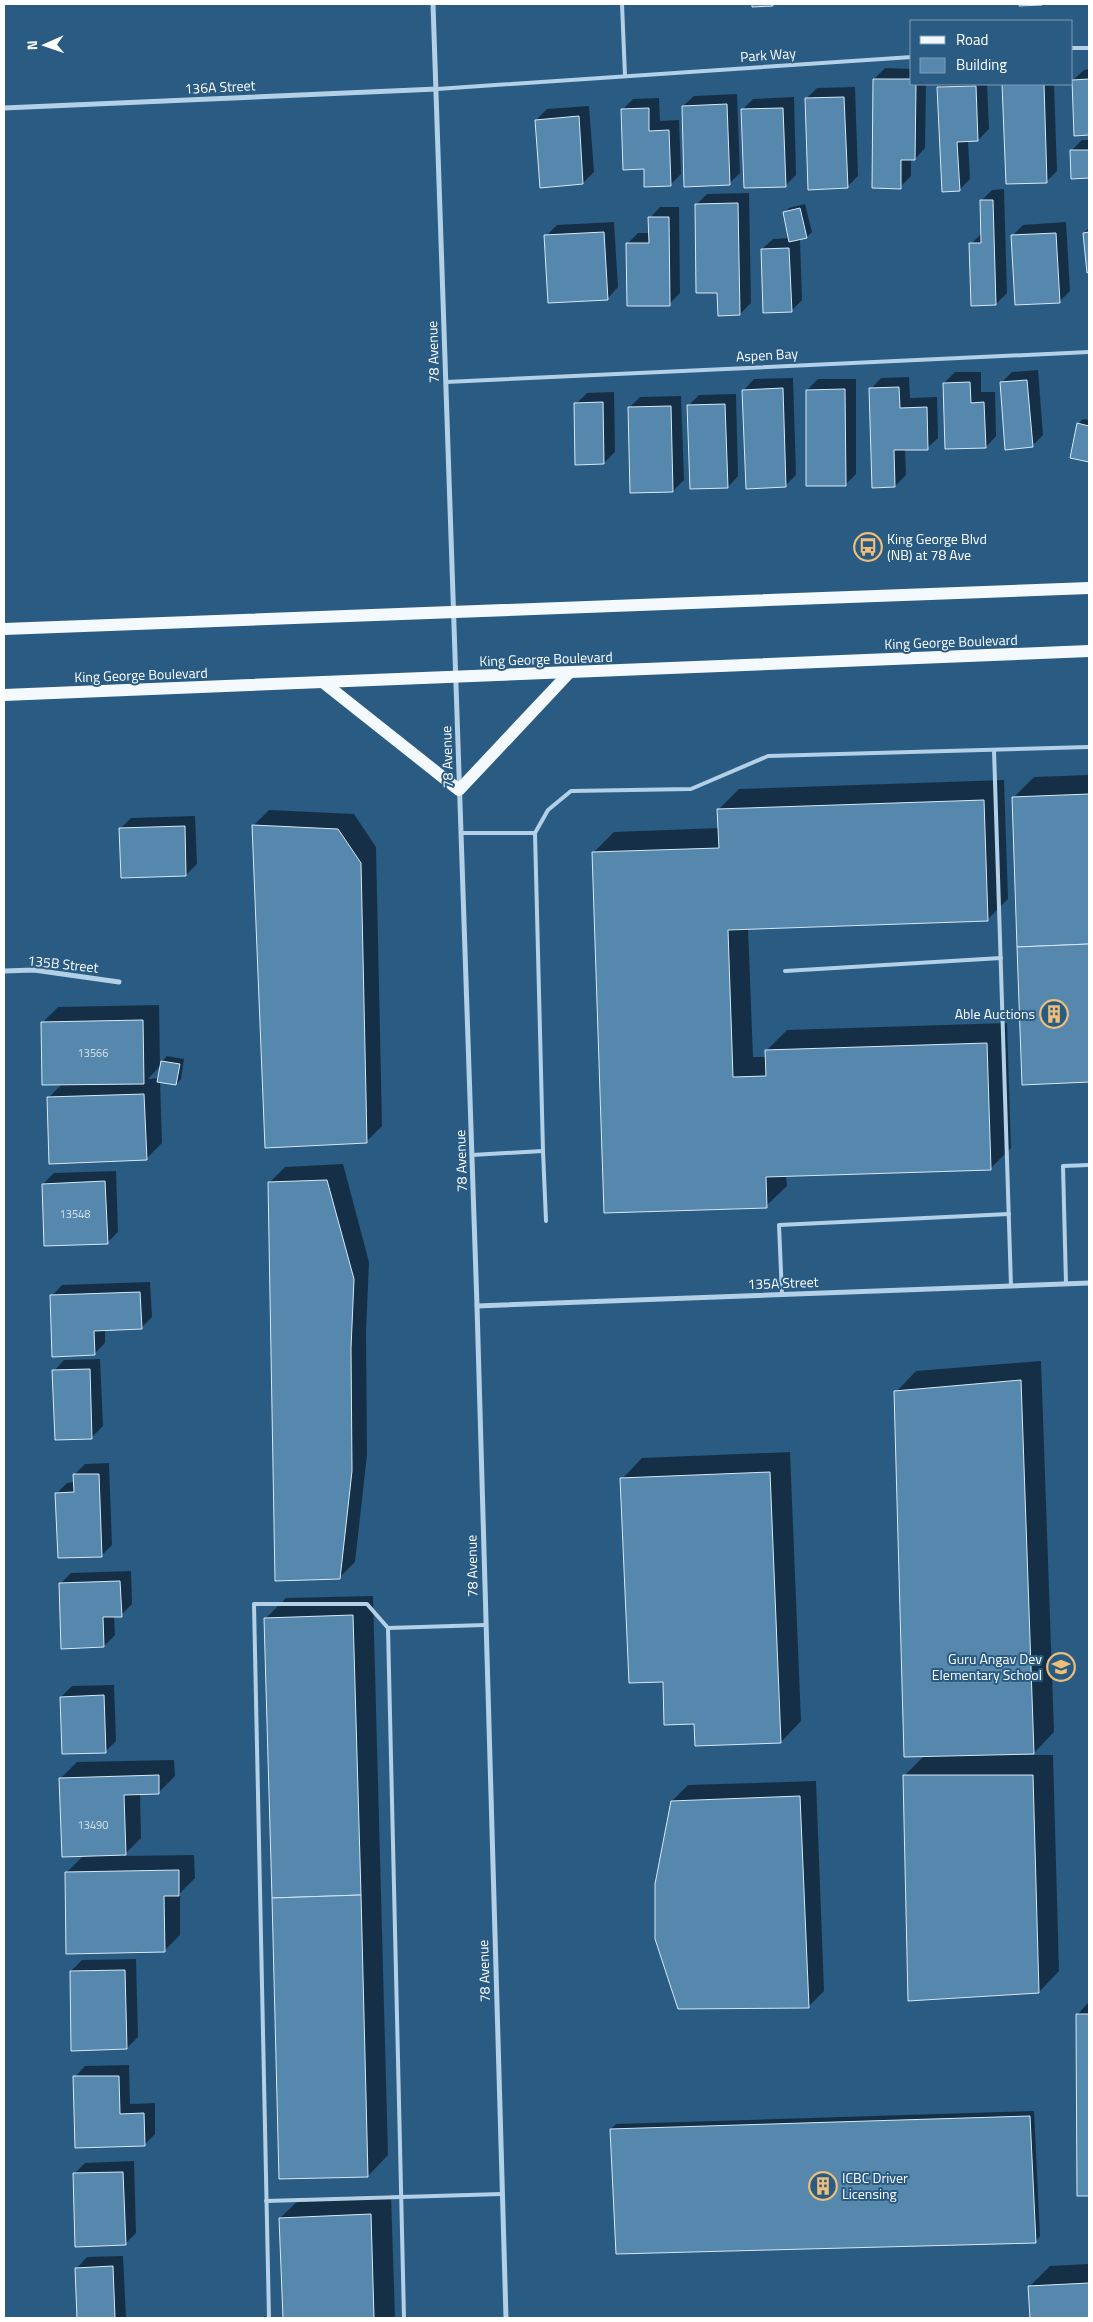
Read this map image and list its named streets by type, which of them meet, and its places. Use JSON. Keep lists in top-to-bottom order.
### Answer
{
  "streets": {
    "main road": ["King George Boulevard"],
    "street": [
      "136A Street",
      "78 Avenue",
      "135B Street",
      "135A Street"
    ],
    "lane": ["Park Way", "Aspen Bay"]
  },
  "crossings": [
    ["Park Way", "136A Street"],
    ["Park Way", "78 Avenue"],
    ["136A Street", "78 Avenue"],
    ["78 Avenue", "Aspen Bay"],
    ["78 Avenue", "King George Boulevard"],
    ["78 Avenue", "135A Street"]
  ],
  "places": {
    "bus stop": ["King George Blvd (NB) at 78 Ave"],
    "building": ["Able Auctions", "ICBC Driver Licensing"],
    "school or university": ["Guru Angav Dev Elementary School"]
  },
  "house_numbers": ["13566", "13548", "13490"],
  "legend": ["Road", "Building"],
  "north": "left"
}
